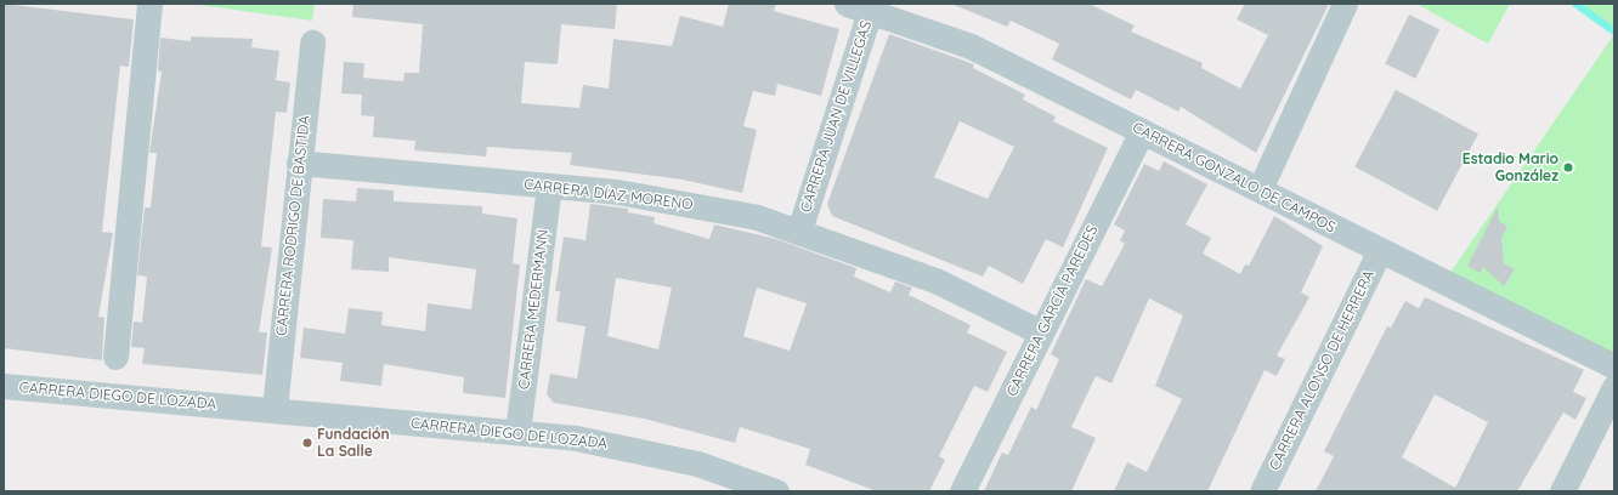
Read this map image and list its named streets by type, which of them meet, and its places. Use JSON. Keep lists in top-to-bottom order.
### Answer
{
  "streets": {
    "street": [
      "CARRERA JUAN DE VILLEGAS",
      "CARRERA GONZALO DE CAMPOS",
      "CARRERA DÍAZ MORENO",
      "CARRERA RODRIGO DE BASTIDA",
      "CARRERA MEDERMANN",
      "CARRERA GARCÍA PAREDES",
      "CARRERA ALONSO DE HERRERA",
      "CARRERA DIEGO DE LOZADA"
    ]
  },
  "crossings": [
    ["CARRERA JUAN DE VILLEGAS", "CARRERA GONZALO DE CAMPOS"],
    ["CARRERA JUAN DE VILLEGAS", "CARRERA DÍAZ MORENO"],
    ["CARRERA GONZALO DE CAMPOS", "CARRERA GARCÍA PAREDES"],
    ["CARRERA GONZALO DE CAMPOS", "CARRERA ALONSO DE HERRERA"],
    ["CARRERA DÍAZ MORENO", "CARRERA RODRIGO DE BASTIDA"],
    ["CARRERA DÍAZ MORENO", "CARRERA MEDERMANN"],
    ["CARRERA DÍAZ MORENO", "CARRERA GARCÍA PAREDES"],
    ["CARRERA RODRIGO DE BASTIDA", "CARRERA DIEGO DE LOZADA"],
    ["CARRERA MEDERMANN", "CARRERA DIEGO DE LOZADA"]
  ],
  "places": ["Estadio Mario González", "Fundación La Salle"]
}
